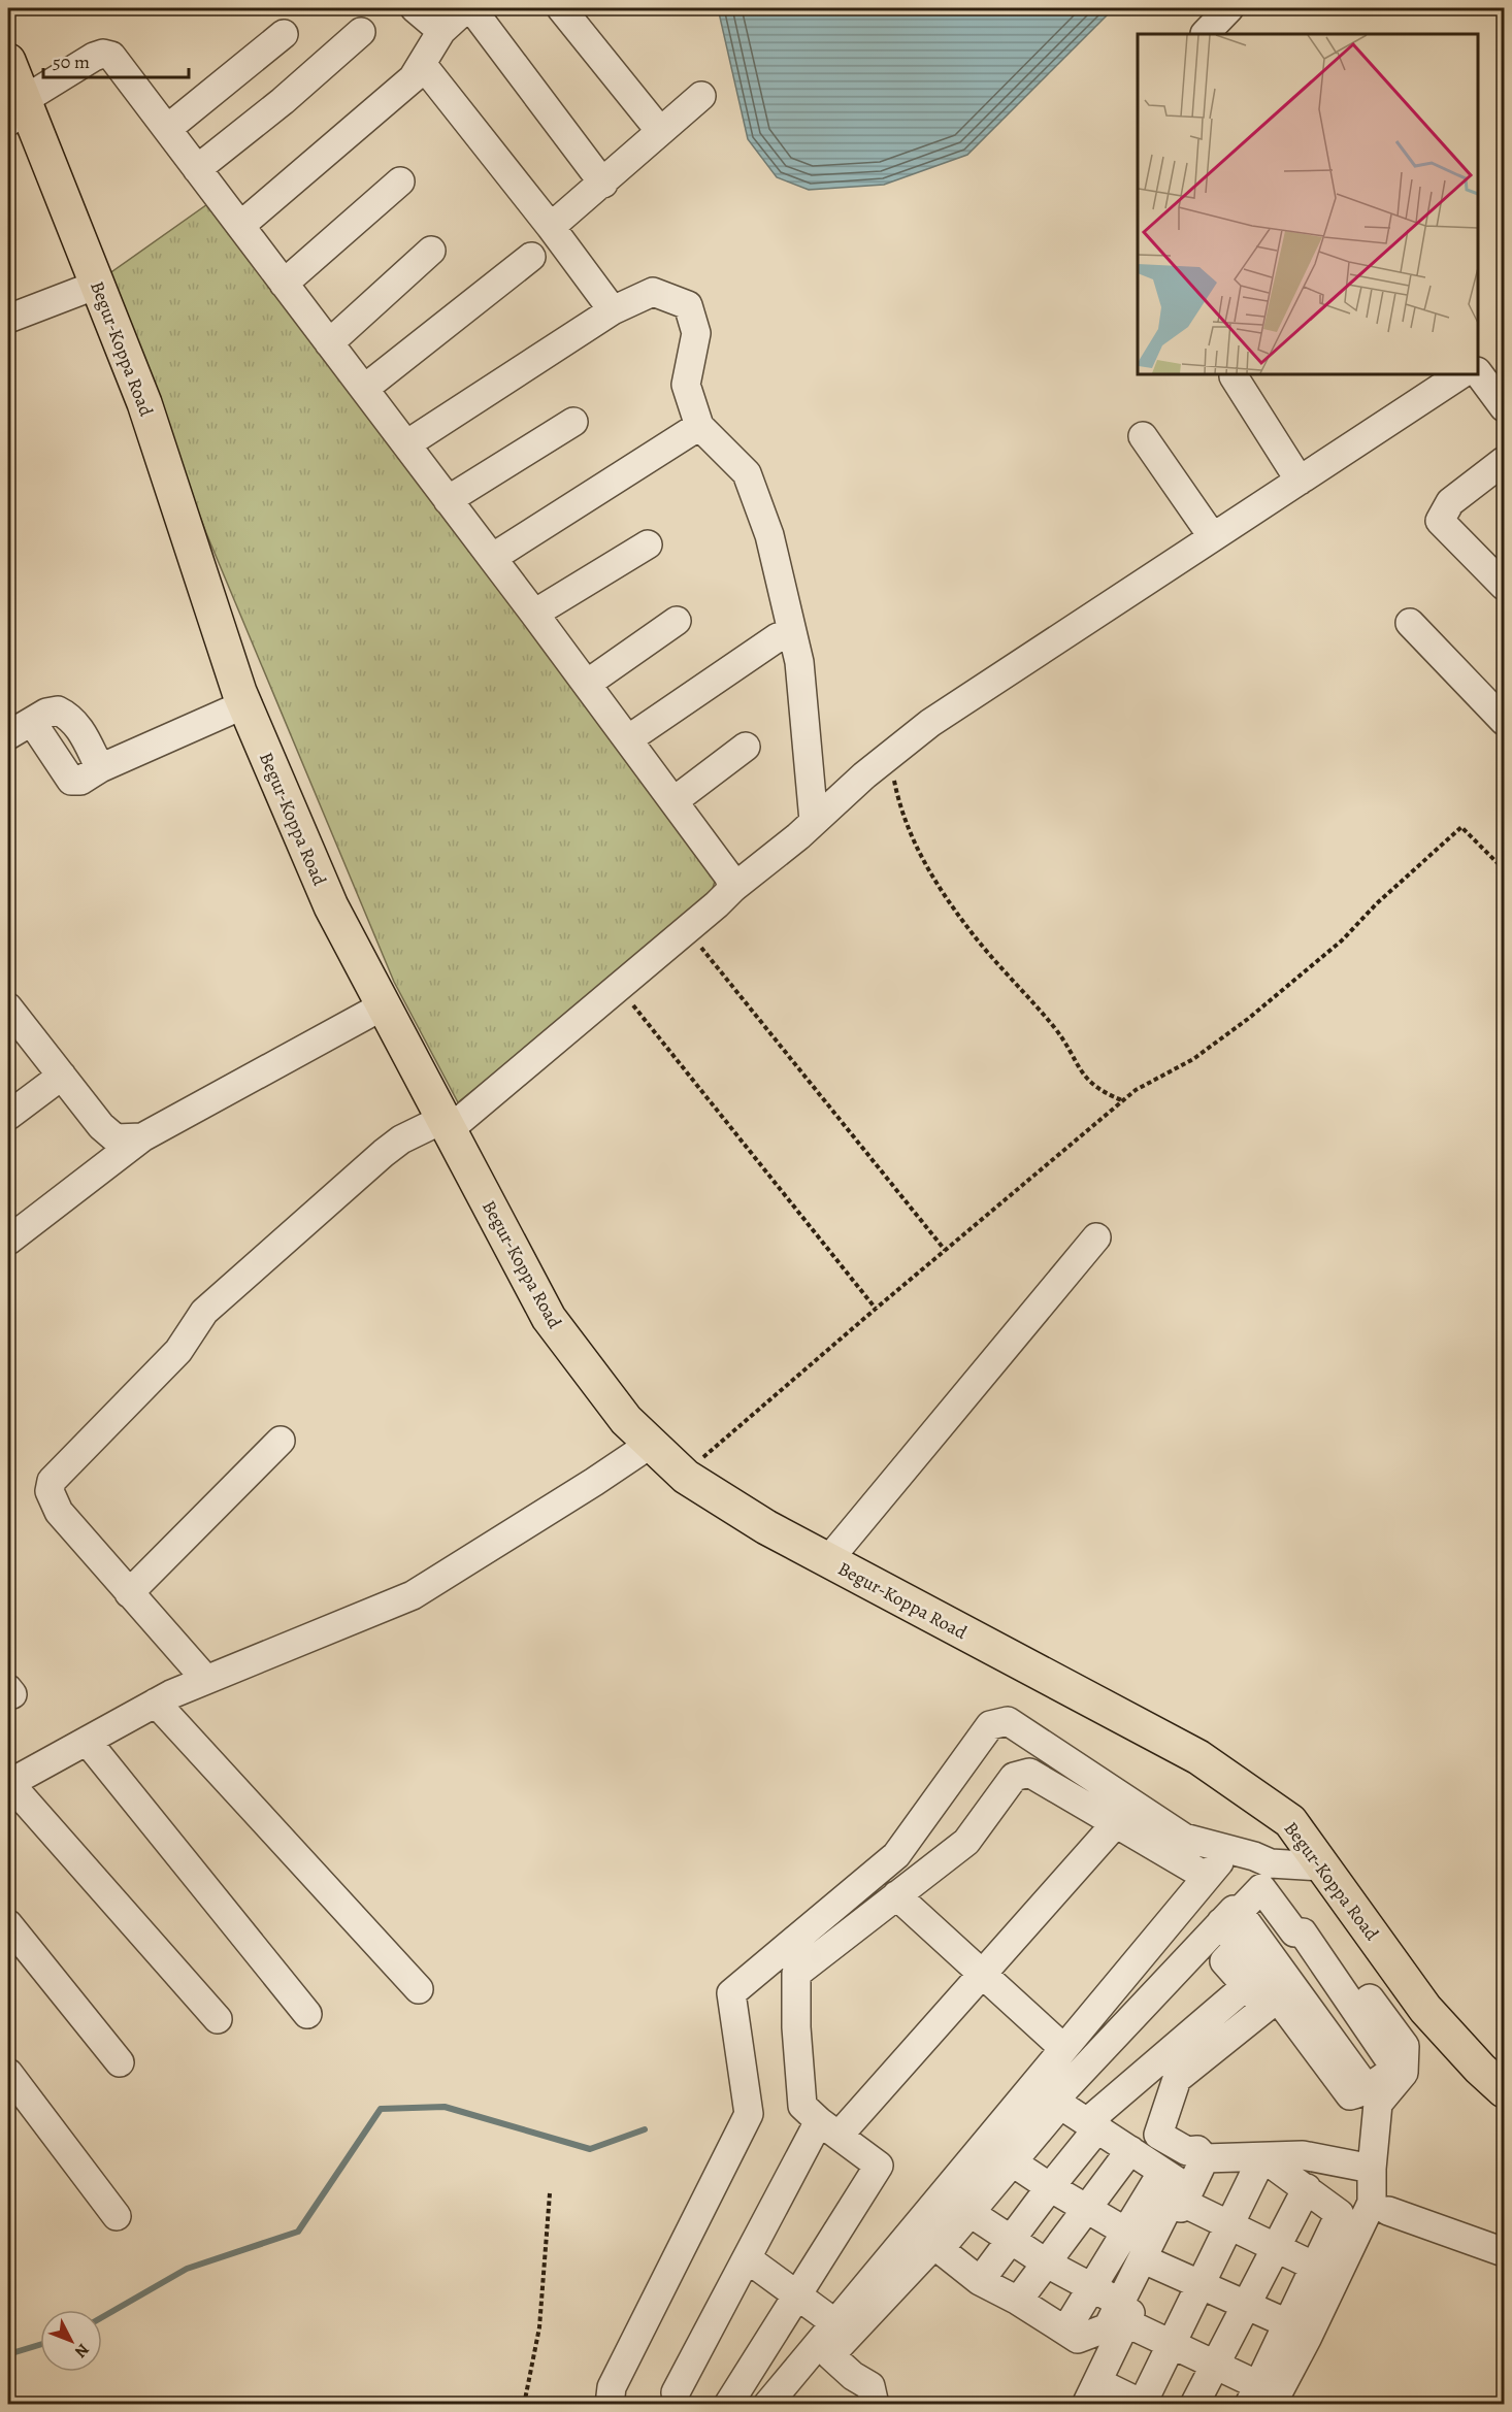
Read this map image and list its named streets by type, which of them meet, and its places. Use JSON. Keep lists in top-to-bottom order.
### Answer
{
  "streets": {
    "main road": ["Begur-Koppa Road"]
  },
  "scale_bar": "50 m",
  "north": "bottom right"
}
